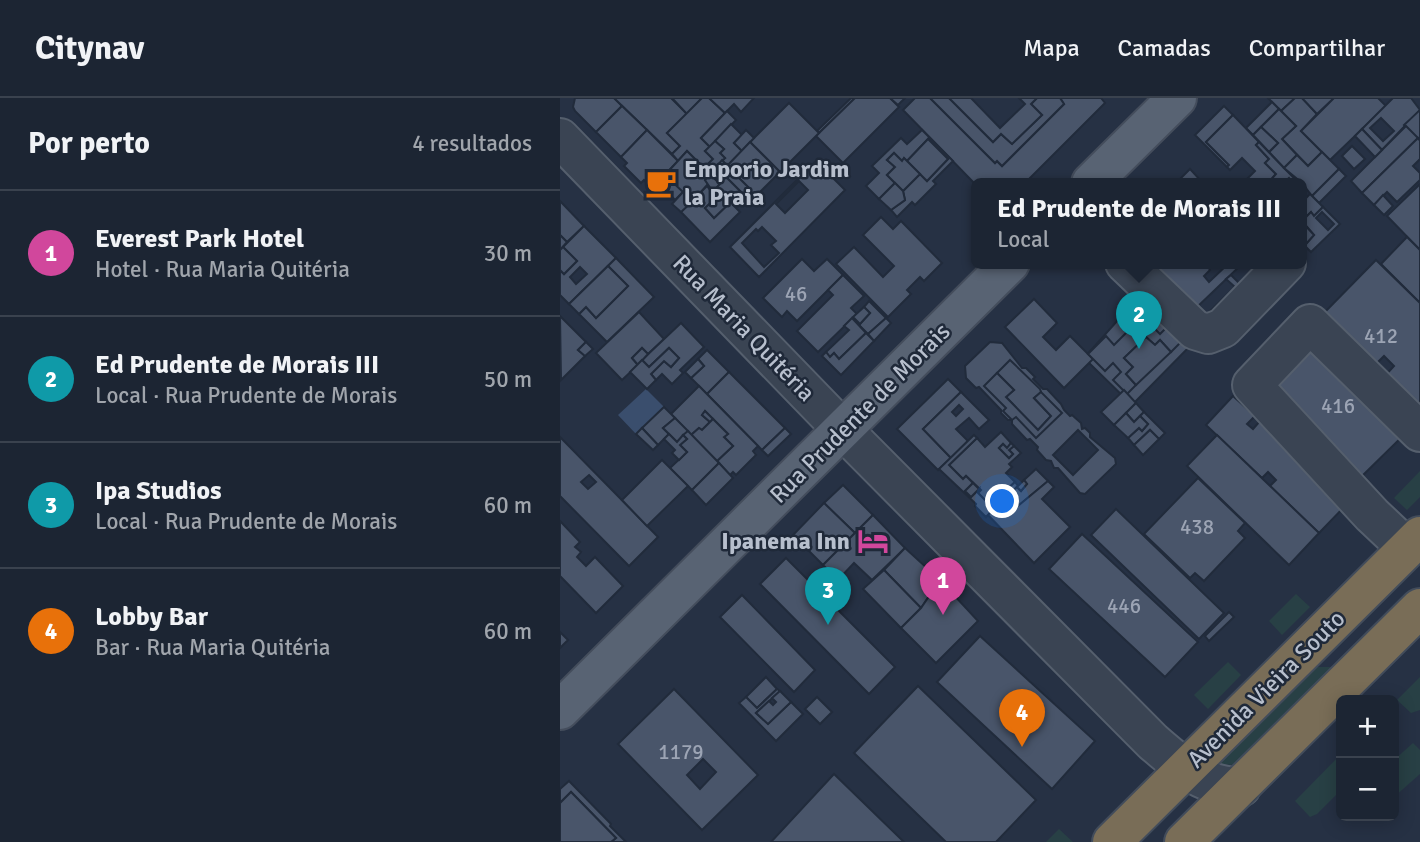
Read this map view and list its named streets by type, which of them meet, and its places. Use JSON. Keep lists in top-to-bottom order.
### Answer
{
  "streets": {
    "highway": ["Avenida Vieira Souto"],
    "main road": ["Rua Prudente de Morais"],
    "street": ["Rua Maria Quitéria"]
  },
  "crossings": [
    ["Rua Maria Quitéria", "Rua Prudente de Morais"],
    ["Rua Maria Quitéria", "Avenida Vieira Souto"]
  ],
  "places": {
    "cafe": ["Emporio Jardim la Praia"],
    "hotel": ["Ipanema Inn"]
  },
  "house_numbers": [
    "46",
    "412",
    "416",
    "438",
    "446",
    "1179"
  ],
  "page": {
    "header": "Citynav",
    "nav": ["Mapa", "Camadas", "Compartilhar"],
    "heading": ["Por perto", "4 resultados"],
    "popup": ["Ed Prudente de Morais III", "Local"],
    "list": [
      {
        "mark": "1",
        "name": "Everest Park Hotel",
        "note": "Hotel · Rua Maria Quitéria",
        "value": "30 m"
      },
      {
        "mark": "2",
        "name": "Ed Prudente de Morais III",
        "note": "Local · Rua Prudente de Morais",
        "value": "50 m"
      },
      {
        "mark": "3",
        "name": "Ipa Studios",
        "note": "Local · Rua Prudente de Morais",
        "value": "60 m"
      },
      {
        "mark": "4",
        "name": "Lobby Bar",
        "note": "Bar · Rua Maria Quitéria",
        "value": "60 m"
      }
    ],
    "pins": [
      "2",
      "1",
      "3",
      "4"
    ],
    "map_buttons": ["+", "−"]
  }
}
